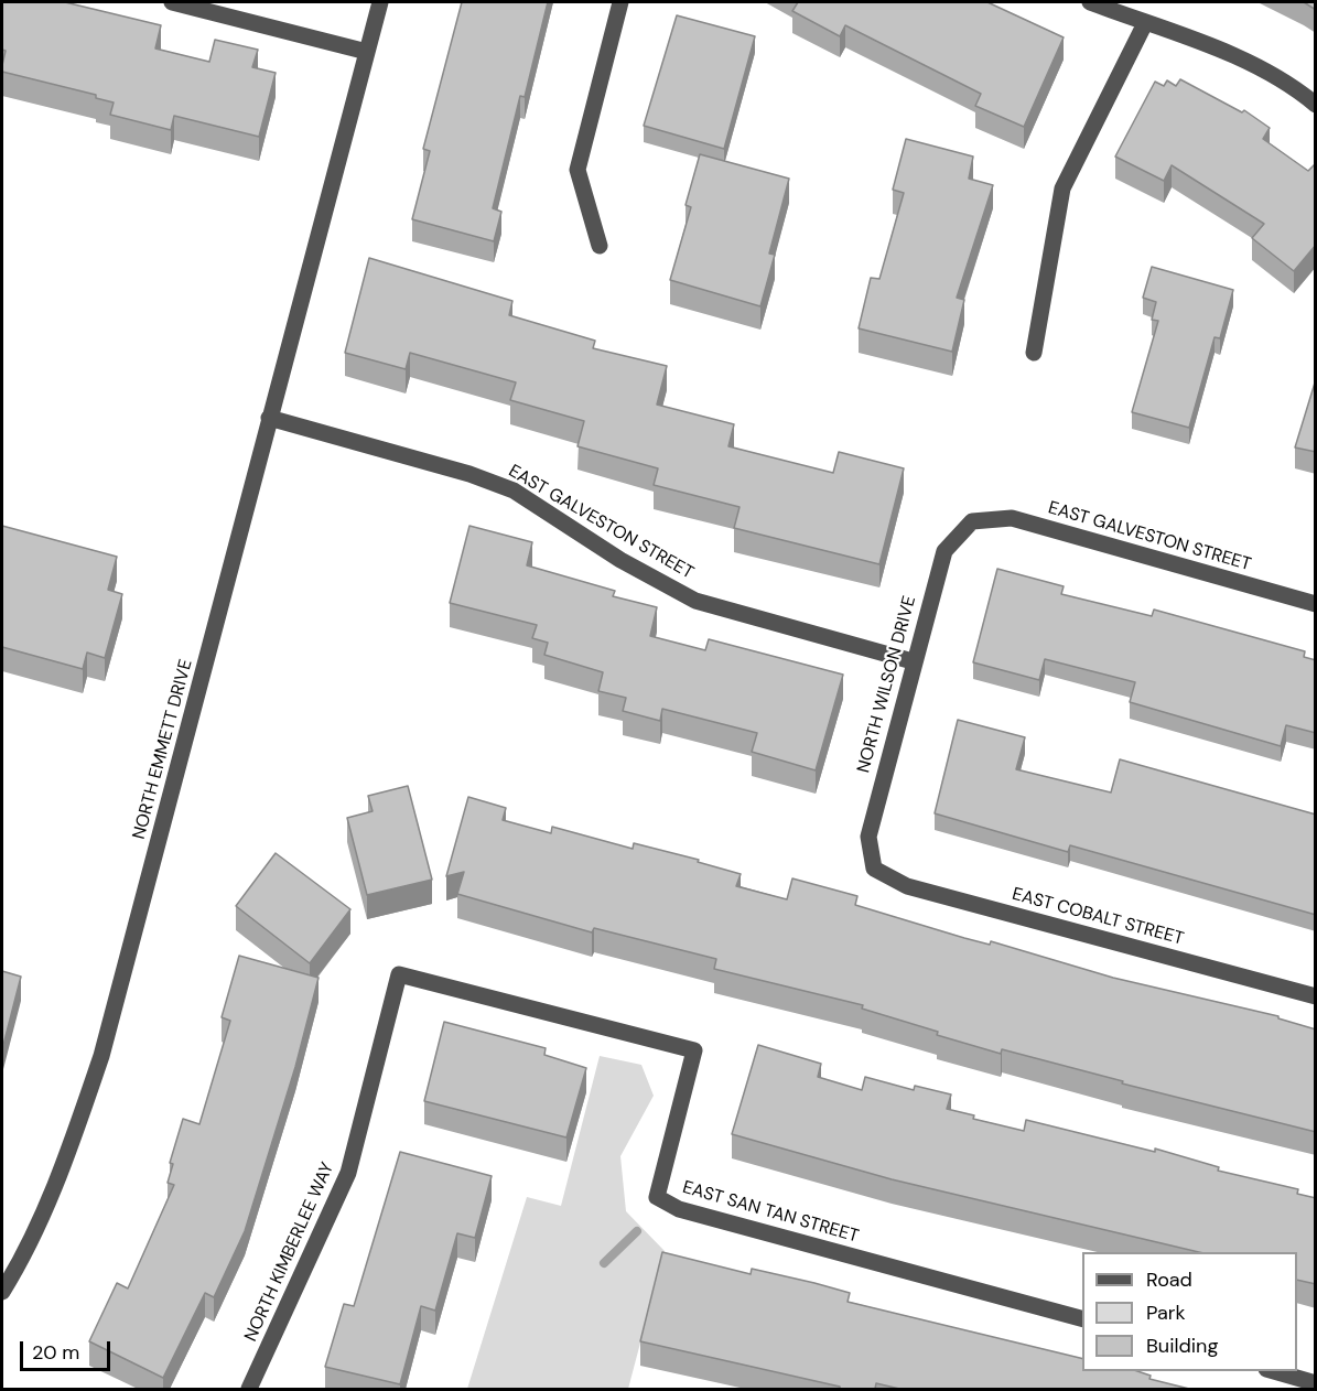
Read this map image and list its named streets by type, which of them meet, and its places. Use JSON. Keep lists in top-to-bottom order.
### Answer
{
  "streets": {
    "street": [
      "EAST GALVESTON STREET",
      "NORTH WILSON DRIVE",
      "NORTH EMMETT DRIVE",
      "EAST COBALT STREET",
      "EAST SAN TAN STREET",
      "NORTH KIMBERLEE WAY"
    ]
  },
  "crossings": [
    ["EAST GALVESTON STREET", "NORTH WILSON DRIVE"],
    ["EAST GALVESTON STREET", "NORTH EMMETT DRIVE"],
    ["NORTH WILSON DRIVE", "EAST COBALT STREET"],
    ["EAST SAN TAN STREET", "NORTH KIMBERLEE WAY"]
  ],
  "legend": ["Road", "Park", "Building"],
  "scale_bar": "20 m"
}
